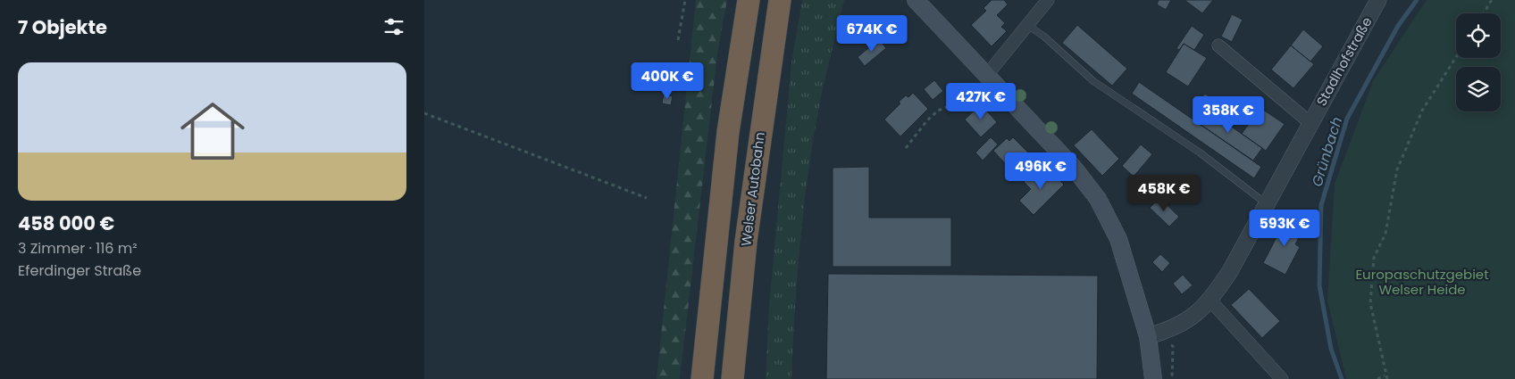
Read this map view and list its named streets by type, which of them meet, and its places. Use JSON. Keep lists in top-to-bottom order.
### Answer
{
  "streets": {
    "highway": ["Welser Autobahn"],
    "street": ["Stadlhofstraße"]
  },
  "water": ["Grünbach"],
  "parks": ["Europaschutzgebiet Welser Heide"],
  "page": {
    "heading": "7 Objekte",
    "price": [
      "674K €",
      "400K €",
      "427K €",
      "358K €",
      "496K €",
      "458K €",
      "593K €"
    ],
    "list": [
      {
        "name": "458 000 €",
        "note": "3 Zimmer · 116 m² · Eferdinger Straße"
      }
    ]
  }
}
